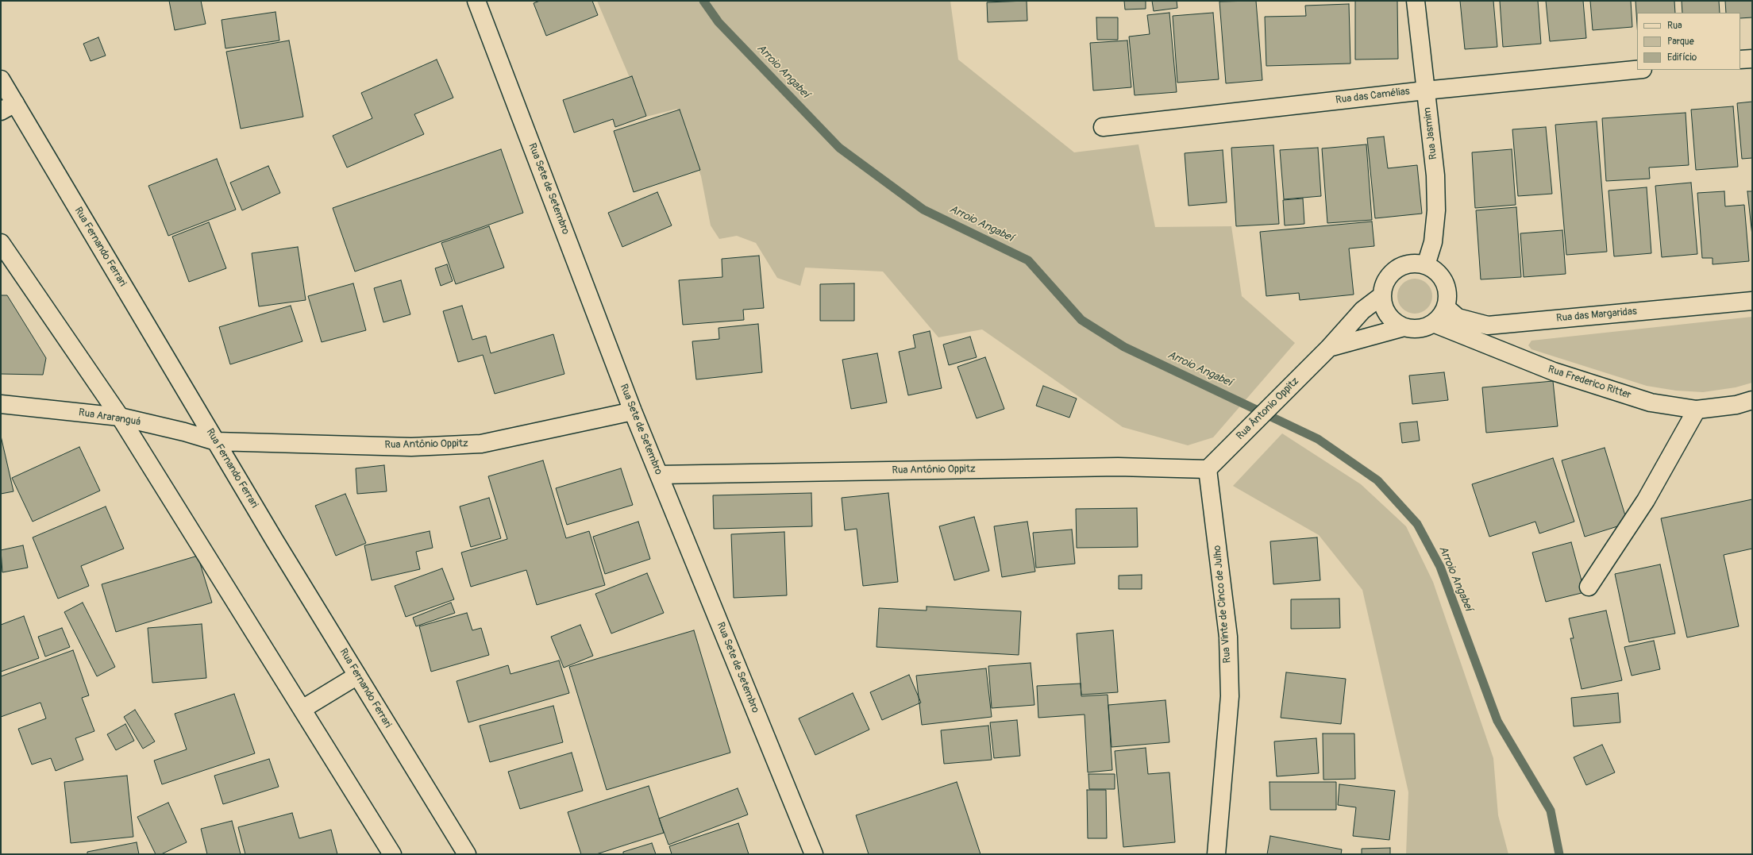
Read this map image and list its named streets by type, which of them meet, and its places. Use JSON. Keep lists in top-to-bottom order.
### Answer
{
  "streets": {
    "street": [
      "Rua das Camélias",
      "Rua Jasmim",
      "Rua Sete de Setembro",
      "Rua Fernando Ferrari",
      "Rua das Margaridas",
      "Rua Frederico Ritter",
      "Rua Ântonio Oppitz",
      "Rua Araranguá",
      "Rua Antônio Oppitz",
      "Rua Vinte de Cinco de Julho"
    ]
  },
  "crossings": [
    ["Rua das Camélias", "Rua Jasmim"],
    ["Rua Jasmim", "Rua das Margaridas"],
    ["Rua Jasmim", "Rua Frederico Ritter"],
    ["Rua Jasmim", "Rua Ântonio Oppitz"],
    ["Rua Sete de Setembro", "Rua Antônio Oppitz"],
    ["Rua Fernando Ferrari", "Rua Araranguá"],
    ["Rua Fernando Ferrari", "Rua Antônio Oppitz"],
    ["Rua das Margaridas", "Rua Frederico Ritter"],
    ["Rua das Margaridas", "Rua Ântonio Oppitz"],
    ["Rua Frederico Ritter", "Rua Ântonio Oppitz"],
    ["Rua Ântonio Oppitz", "Rua Antônio Oppitz"],
    ["Rua Ântonio Oppitz", "Rua Vinte de Cinco de Julho"],
    ["Rua Araranguá", "Rua Antônio Oppitz"],
    ["Rua Antônio Oppitz", "Rua Vinte de Cinco de Julho"]
  ],
  "water": ["Arroio Angabeí"],
  "legend": ["Rua", "Parque", "Edifício"]
}
